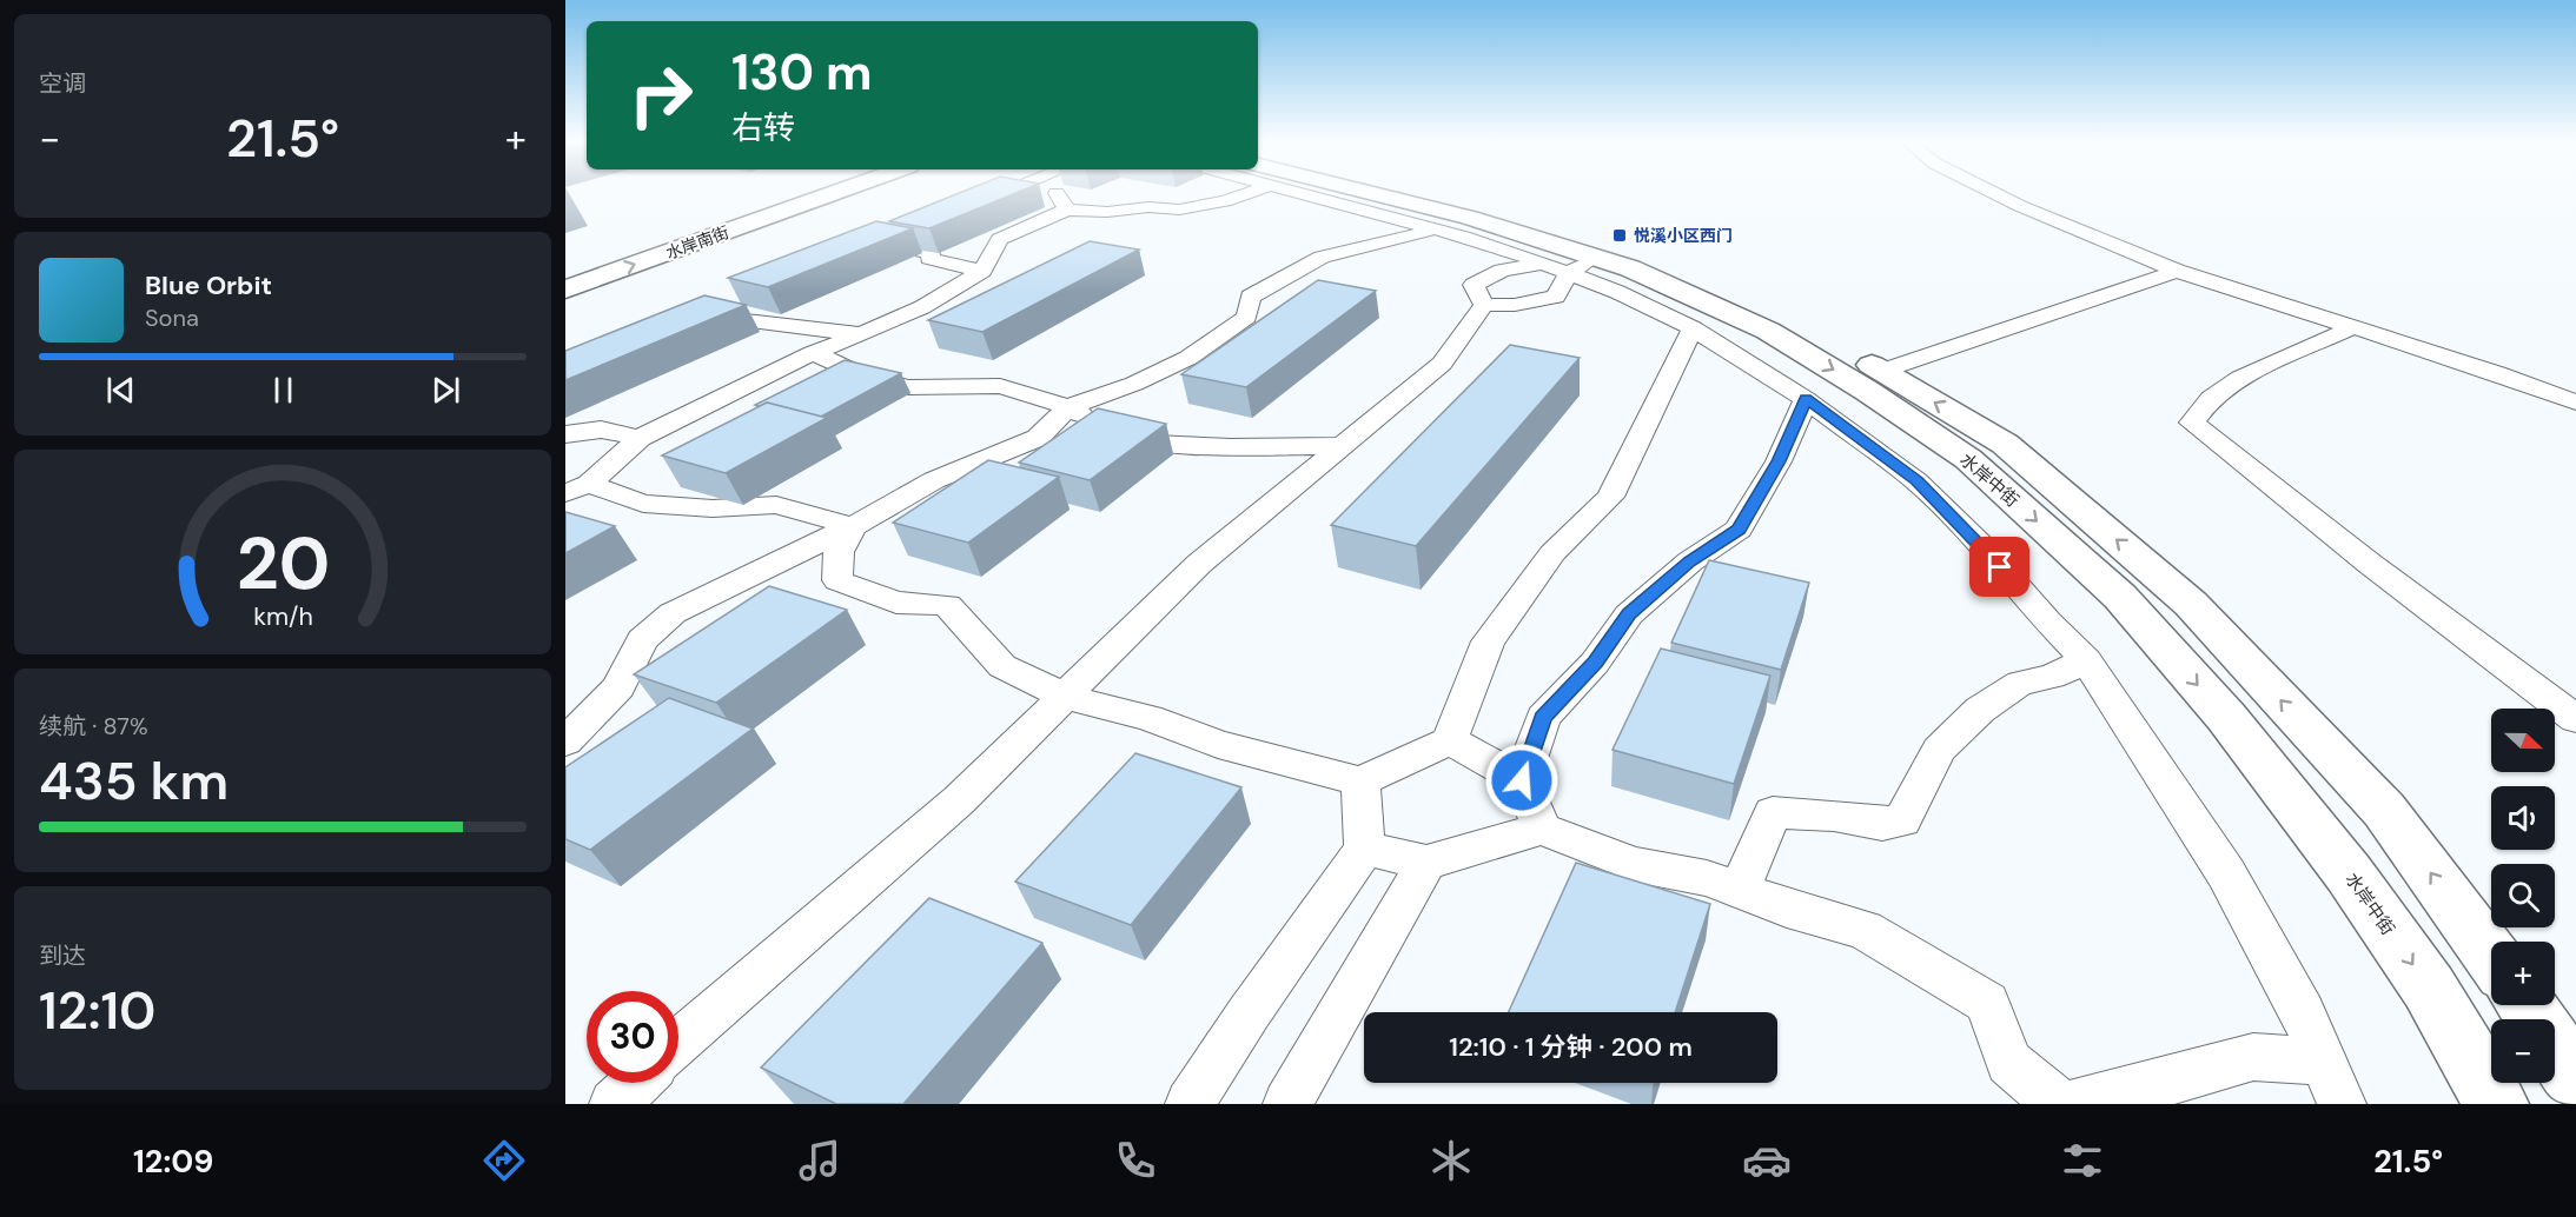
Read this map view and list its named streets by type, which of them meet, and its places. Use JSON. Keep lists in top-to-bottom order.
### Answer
{
  "streets": {
    "street": ["水岸南街", "水岸中街"]
  },
  "places": {
    "transit": ["悦溪小区西门"]
  },
  "north": "right",
  "page": {
    "tile": [
      "空调",
      ["续航 · 87%", "435 km"],
      ["到达", "12:10"]
    ],
    "turn": ["130 m", "右转"],
    "heat": ["−", "21.5°", "+"],
    "song": ["Blue Orbit", "Sona"],
    "map_buttons": ["+", "−"],
    "limit": "30",
    "trip": "12:10 · 1 分钟 · 200 m",
    "tabs": ["12:09", "21.5°"],
    "gauge": ["20", "km/h"]
  }
}
